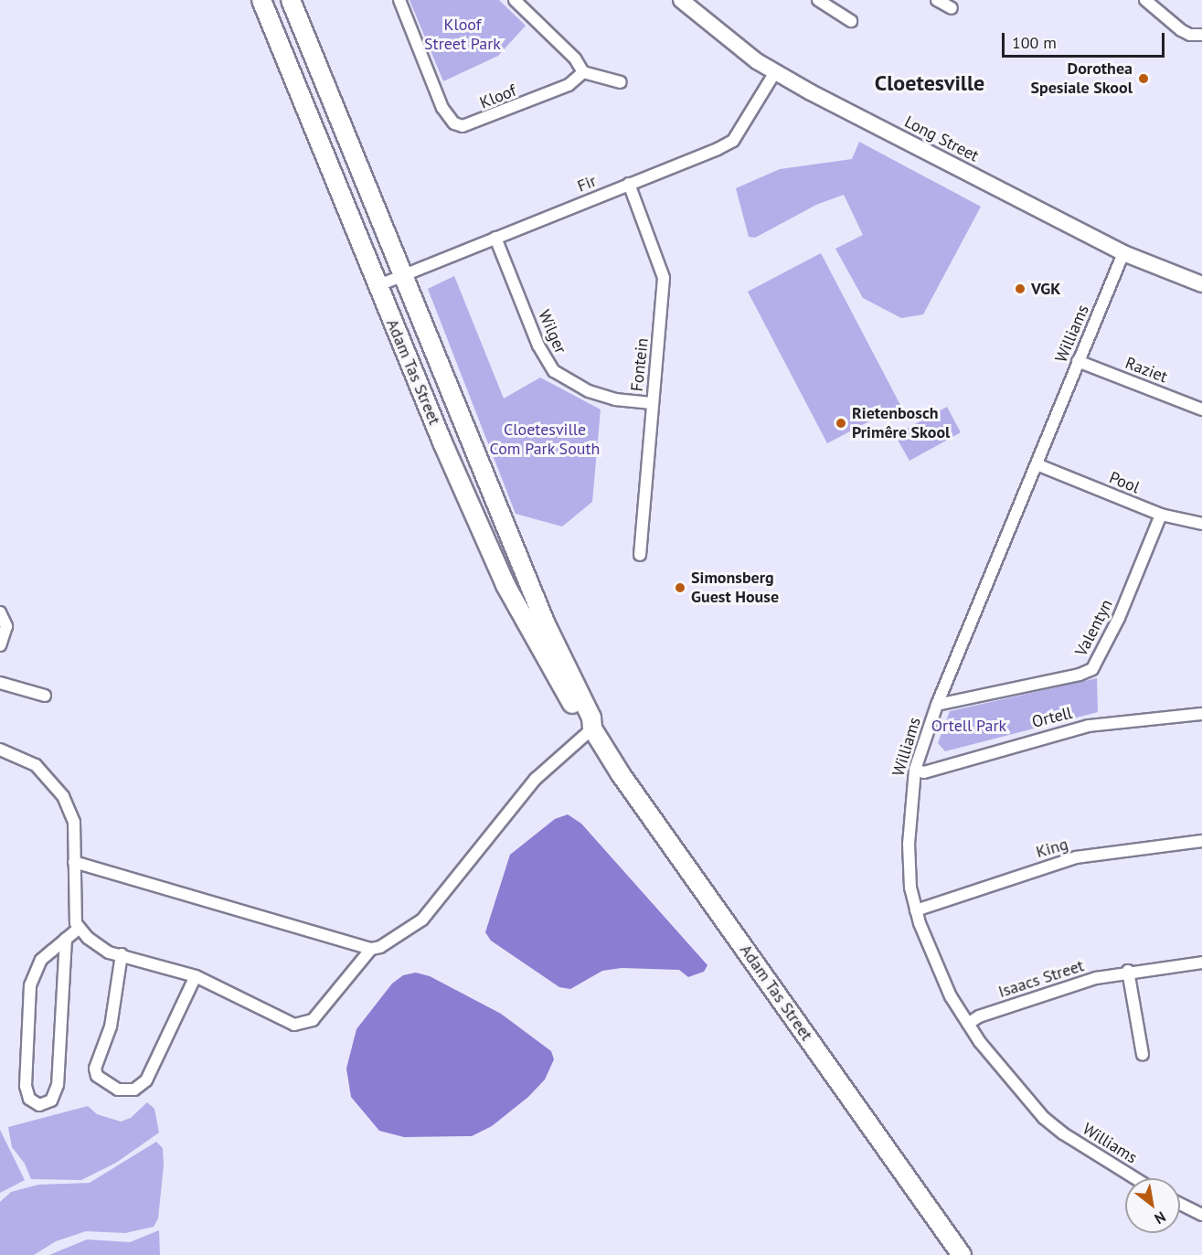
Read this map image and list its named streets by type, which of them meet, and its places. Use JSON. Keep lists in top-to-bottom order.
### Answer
{
  "streets": {
    "main road": ["Adam Tas Street"],
    "street": [
      "Kloof",
      "Long Street",
      "Fir",
      "Wilger",
      "Williams",
      "Fontein",
      "Raziet",
      "Pool",
      "Valentyn",
      "Ortell",
      "King",
      "Isaacs Street"
    ]
  },
  "crossings": [
    ["Long Street", "Fir"],
    ["Long Street", "Williams"],
    ["Fir", "Wilger"],
    ["Fir", "Fontein"],
    ["Fir", "Adam Tas Street"],
    ["Wilger", "Fontein"],
    ["Williams", "Raziet"],
    ["Williams", "Pool"],
    ["Williams", "Valentyn"],
    ["Williams", "Ortell"],
    ["Williams", "King"],
    ["Williams", "Isaacs Street"],
    ["Pool", "Valentyn"]
  ],
  "districts": ["Cloetesville"],
  "parks": ["Kloof Street Park", "Cloetesville Com Park South", "Ortell Park"],
  "places": [
    "Dorothea Spesiale Skool",
    "VGK",
    "Rietenbosch Primêre Skool",
    "Simonsberg Guest House"
  ],
  "scale_bar": "100 m",
  "north": "bottom right"
}
